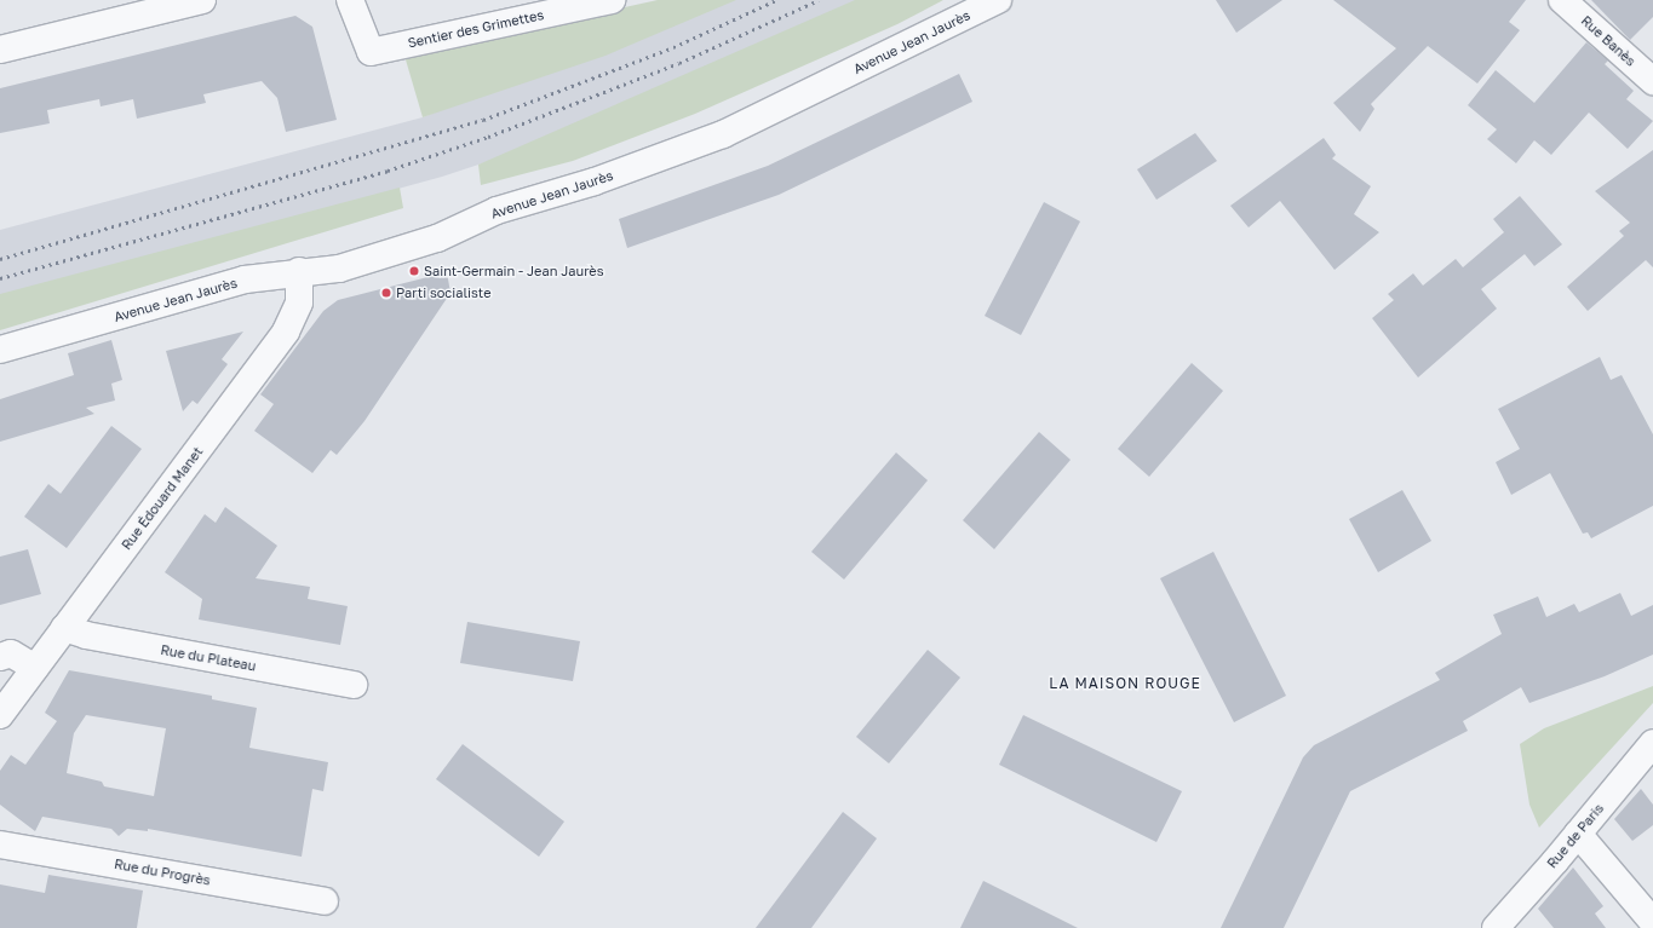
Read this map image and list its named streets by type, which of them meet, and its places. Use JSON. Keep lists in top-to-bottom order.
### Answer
{
  "streets": {
    "street": [
      "Sentier des Grimettes",
      "Rue Banès",
      "Avenue Jean Jaurès",
      "Rue Édouard Manet",
      "Rue du Plateau",
      "Rue de Paris",
      "Rue du Progrès"
    ]
  },
  "crossings": [
    ["Avenue Jean Jaurès", "Rue Édouard Manet"],
    ["Rue Édouard Manet", "Rue du Plateau"]
  ],
  "districts": ["LA MAISON ROUGE"],
  "places": ["Saint-Germain - Jean Jaurès", "Parti socialiste"]
}
